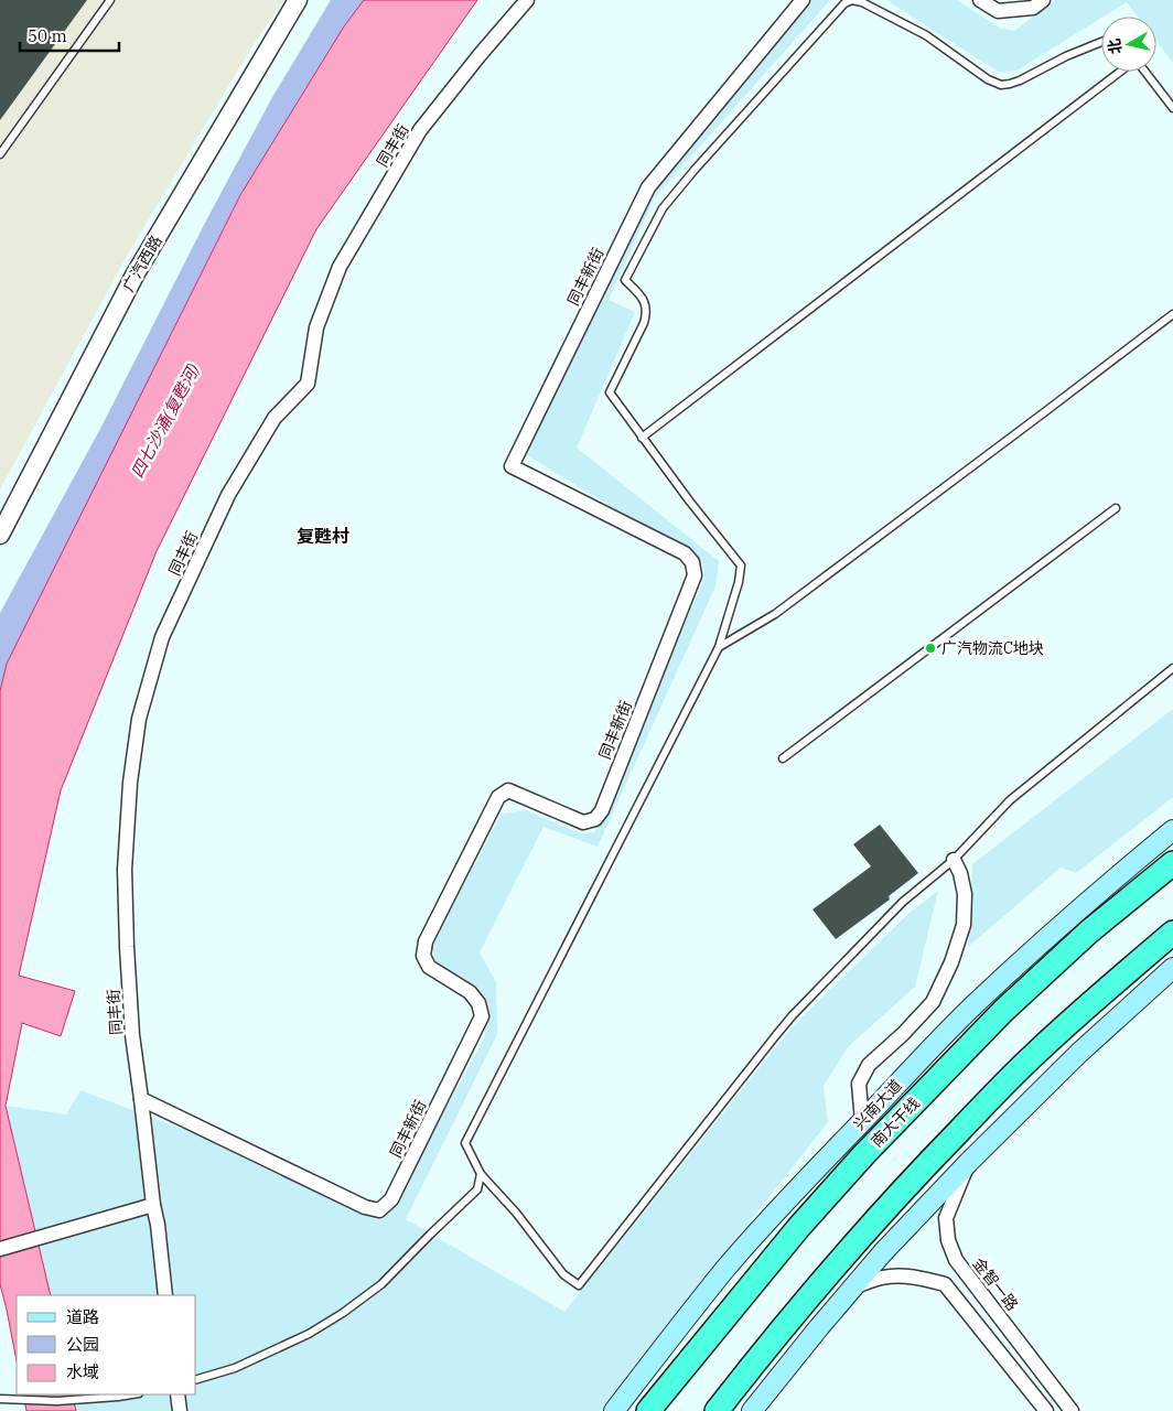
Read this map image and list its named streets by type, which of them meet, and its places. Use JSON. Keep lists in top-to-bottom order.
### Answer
{
  "streets": {
    "highway": ["南大干线"],
    "main road": ["兴南大道"],
    "street": [
      "同丰街",
      "广汽西路",
      "同丰新街",
      "金智一路"
    ]
  },
  "crossings": [
    ["同丰街", "同丰新街"]
  ],
  "districts": ["复甦村"],
  "water": ["四七沙涌(复甦河)"],
  "places": ["广汽物流C地块"],
  "legend": ["道路", "公园", "水域"],
  "scale_bar": "50 m",
  "north": "left"
}
